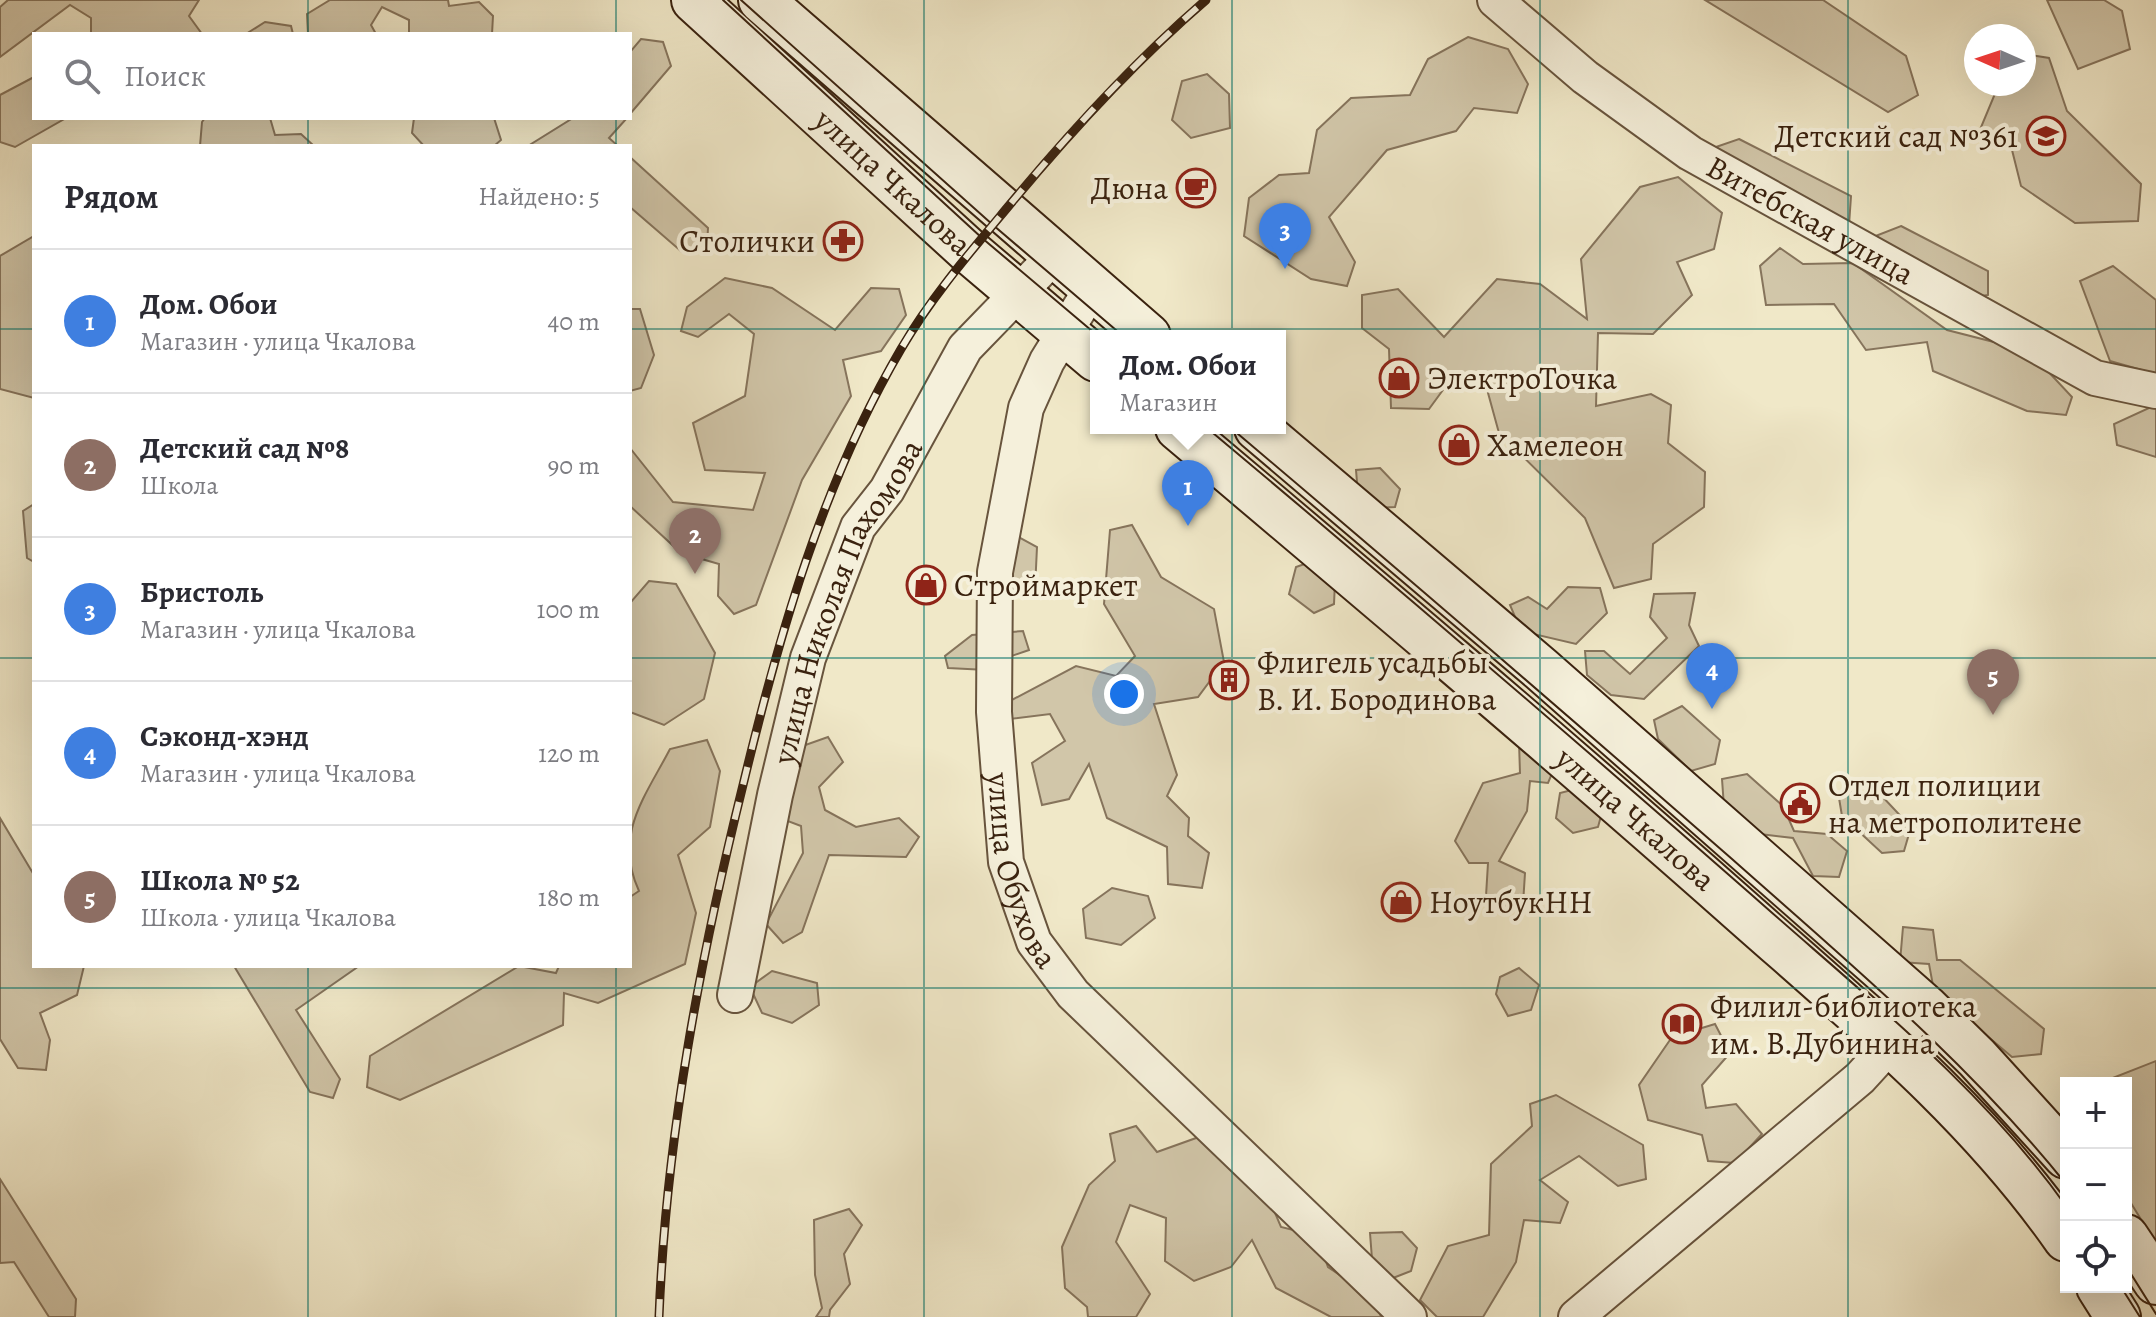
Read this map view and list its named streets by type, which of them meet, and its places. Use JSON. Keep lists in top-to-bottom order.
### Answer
{
  "streets": {
    "main road": ["улица Чкалова"],
    "street": ["Витебская улица", "улица Николая Пахомова", "улица Обухова"]
  },
  "crossings": [
    ["улица Чкалова", "улица Николая Пахомова"],
    ["улица Чкалова", "улица Обухова"]
  ],
  "places": {
    "school or university": ["Детский сад №361"],
    "cafe": ["Дюна"],
    "pharmacy": ["Столички"],
    "shop": [
      "ЭлектроТочка",
      "Хамелеон",
      "Строймаркет",
      "НоутбукНН"
    ],
    "building": ["Флигель усадьбы В. И. Бородинова"],
    "public building": ["Отдел полиции на метрополитене"],
    "library": ["Филил-библиотека им. В.Дубинина"]
  },
  "north": "left",
  "page": {
    "search": "Поиск",
    "heading": ["Рядом", "Найдено: 5"],
    "pins": [
      "3",
      "1",
      "2",
      "4",
      "5"
    ],
    "list": [
      {
        "mark": "1",
        "name": "Дом. Обои",
        "note": "Магазин · улица Чкалова",
        "value": "40 m"
      },
      {
        "mark": "2",
        "name": "Детский сад №8",
        "note": "Школа",
        "value": "90 m"
      },
      {
        "mark": "3",
        "name": "Бристоль",
        "note": "Магазин · улица Чкалова",
        "value": "100 m"
      },
      {
        "mark": "4",
        "name": "Сэконд-хэнд",
        "note": "Магазин · улица Чкалова",
        "value": "120 m"
      },
      {
        "mark": "5",
        "name": "Школа № 52",
        "note": "Школа · улица Чкалова",
        "value": "180 m"
      }
    ],
    "popup": ["Дом. Обои", "Магазин"],
    "map_buttons": ["+", "−"]
  }
}
